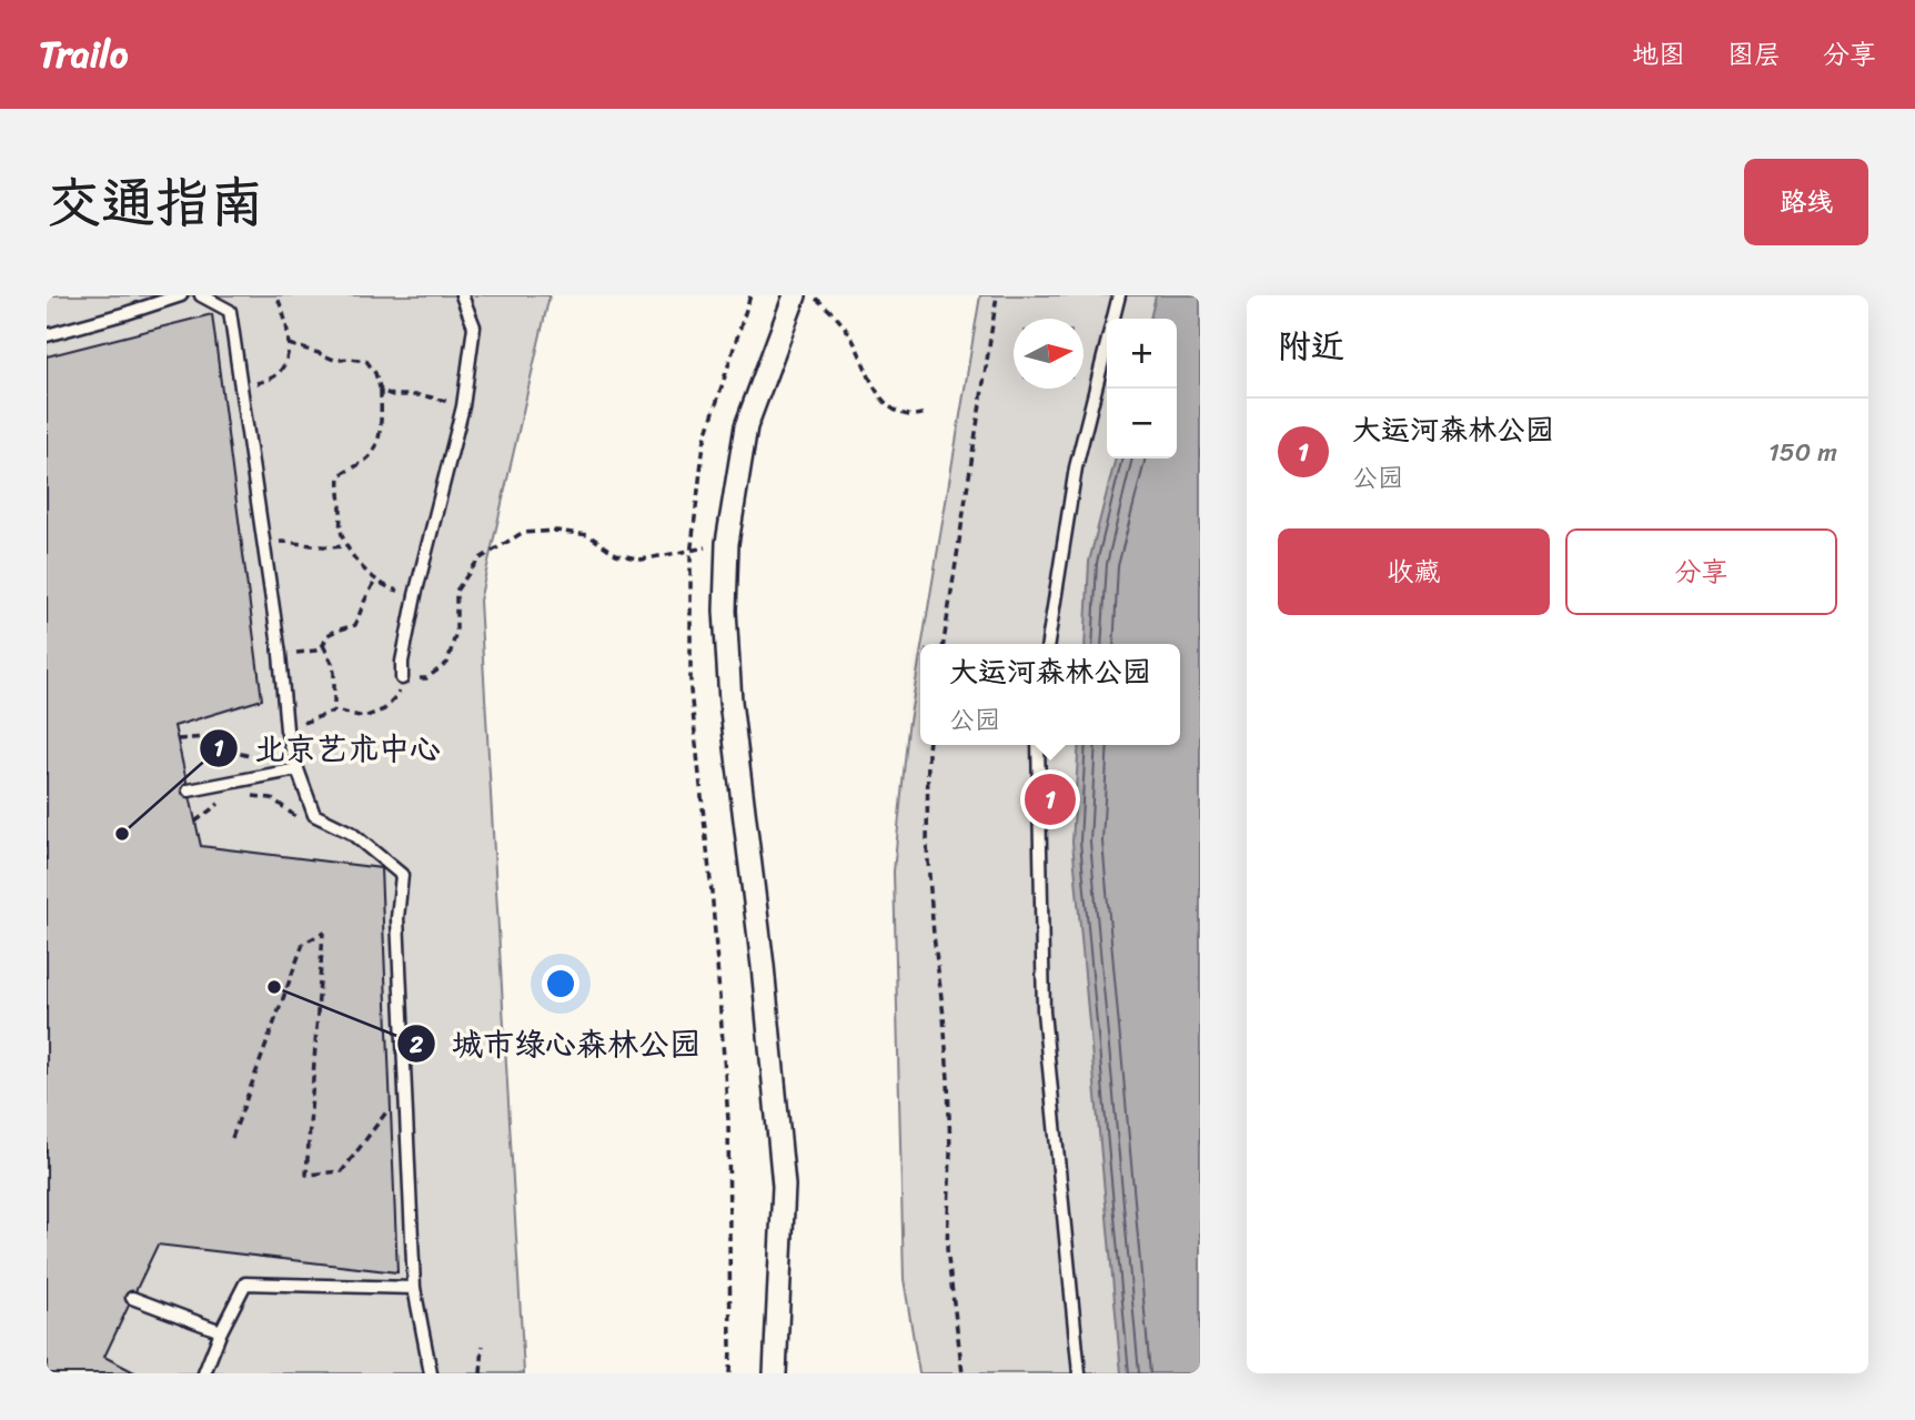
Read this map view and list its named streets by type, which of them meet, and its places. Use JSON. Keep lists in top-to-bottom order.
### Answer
{
  "places": ["北京艺术中心", "城市绿心森林公园"],
  "north": "right",
  "page": {
    "header": "Trailo",
    "nav": ["地图", "图层", "分享"],
    "title": "交通指南",
    "buttons": [
      "路线",
      ["收藏", "分享"]
    ],
    "heading": "附近",
    "map_buttons": ["+", "−"],
    "list": [
      {
        "mark": "1",
        "name": "大运河森林公园",
        "note": "公园",
        "value": "150 m"
      }
    ],
    "popup": ["大运河森林公园", "公园"],
    "pins": "1"
  }
}
